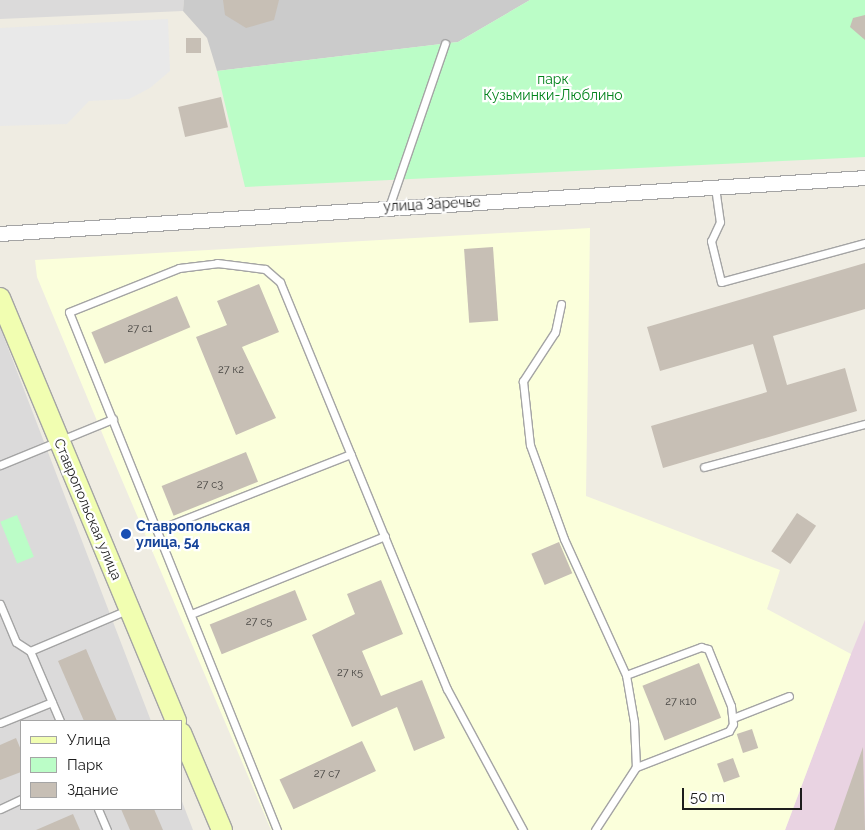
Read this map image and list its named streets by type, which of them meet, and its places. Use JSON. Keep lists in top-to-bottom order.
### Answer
{
  "streets": {
    "main road": ["Ставропольская улица"],
    "street": ["улица Заречье"]
  },
  "parks": ["парк Кузьминки-Люблино"],
  "places": ["Ставропольская улица, 54"],
  "house_numbers": [
    "27 с1",
    "27 к2",
    "27 с3",
    "27 с5",
    "27 к5",
    "27 к10",
    "27 с7"
  ],
  "legend": ["Улица", "Парк", "Здание"],
  "scale_bar": "50 m"
}
